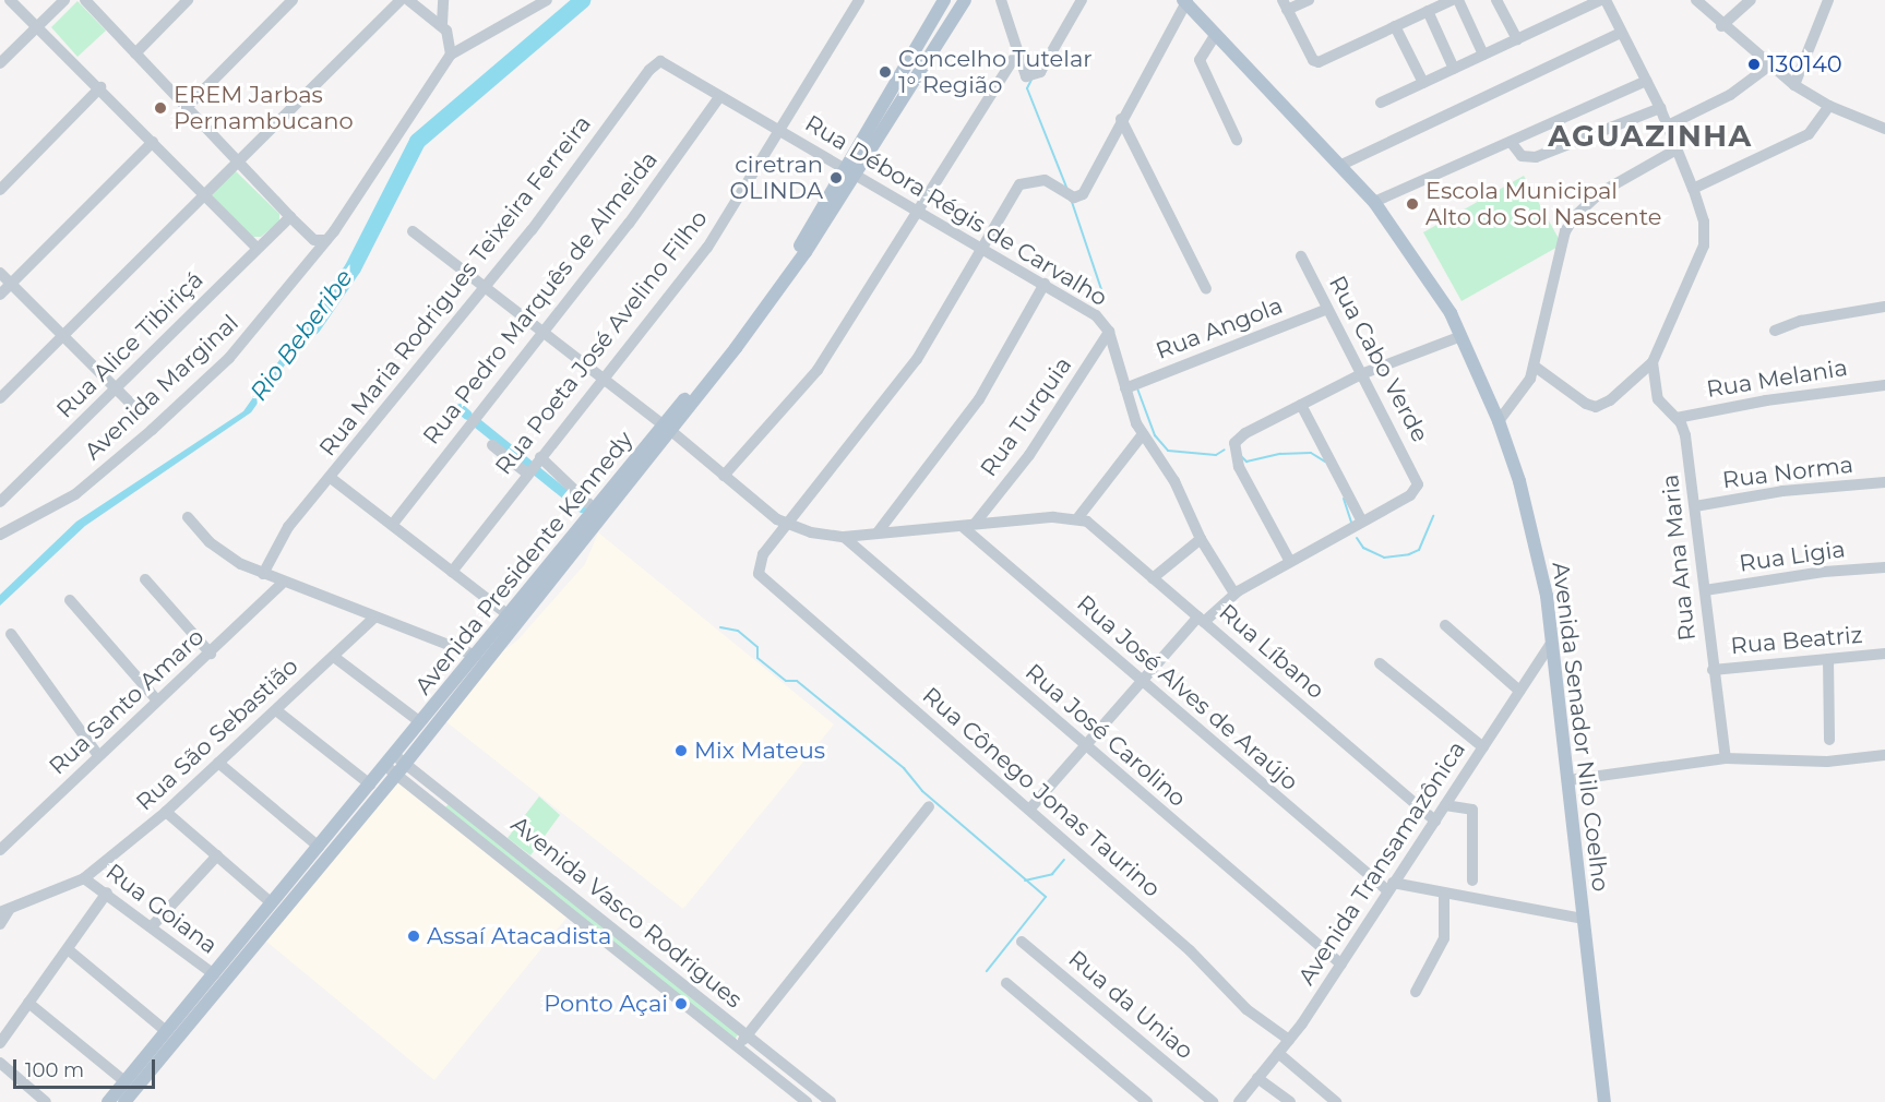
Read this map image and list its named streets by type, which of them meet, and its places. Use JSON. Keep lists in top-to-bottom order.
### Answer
{
  "streets": {
    "main road": ["Avenida Presidente Kennedy", "Avenida Senador Nilo Coelho"],
    "street": [
      "Rua Débora Régis de Carvalho",
      "Rua Maria Rodrigues Teixeira Ferreira",
      "Rua Pedro Marquês de Almeida",
      "Rua Angola",
      "Rua Poeta José Avelino Filho",
      "Rua Alice Tibiriçá",
      "Rua Cabo Verde",
      "Rua Melania",
      "Avenida Marginal",
      "Rua Turquia",
      "Rua Norma",
      "Rua Ligia",
      "Rua Ana Maria",
      "Rua Beatriz",
      "Rua Líbano",
      "Rua José Alves de Araújo",
      "Rua Santo Amaro",
      "Rua São Sebastião",
      "Rua José Carolino",
      "Rua Cônego Jonas Taurino",
      "Avenida Transamazônica",
      "Rua Goiana",
      "Avenida Vasco Rodrigues",
      "Rua da Uniao"
    ]
  },
  "crossings": [
    ["Rua Débora Régis de Carvalho", "Rua Maria Rodrigues Teixeira Ferreira"],
    ["Rua Débora Régis de Carvalho", "Rua Pedro Marquês de Almeida"],
    ["Rua Débora Régis de Carvalho", "Rua Angola"],
    ["Rua Débora Régis de Carvalho", "Rua Poeta José Avelino Filho"],
    ["Rua Débora Régis de Carvalho", "Rua Turquia"],
    ["Rua Débora Régis de Carvalho", "Avenida Presidente Kennedy"],
    ["Rua Maria Rodrigues Teixeira Ferreira", "Rua Santo Amaro"],
    ["Rua Angola", "Rua Cabo Verde"],
    ["Rua Melania", "Rua Ana Maria"],
    ["Rua Norma", "Rua Ana Maria"],
    ["Rua Ligia", "Rua Ana Maria"],
    ["Rua Ana Maria", "Rua Beatriz"],
    ["Avenida Presidente Kennedy", "Rua Goiana"],
    ["Avenida Presidente Kennedy", "Avenida Vasco Rodrigues"],
    ["Rua Líbano", "Avenida Transamazônica"],
    ["Rua José Alves de Araújo", "Avenida Senador Nilo Coelho"],
    ["Rua José Alves de Araújo", "Avenida Transamazônica"],
    ["Avenida Senador Nilo Coelho", "Avenida Transamazônica"],
    ["Rua São Sebastião", "Rua Goiana"],
    ["Rua José Carolino", "Avenida Transamazônica"],
    ["Rua Cônego Jonas Taurino", "Avenida Transamazônica"]
  ],
  "districts": ["AGUAZINHA"],
  "water": ["Rio Beberibe"],
  "places": [
    "130140",
    "Concelho Tutelar 1° Região",
    "EREM Jarbas Pernambucano",
    "ciretran OLINDA",
    "Escola Municipal Alto do Sol Nascente",
    "Mix Mateus",
    "Assaí Atacadista",
    "Ponto Açai"
  ],
  "scale_bar": "100 m"
}
